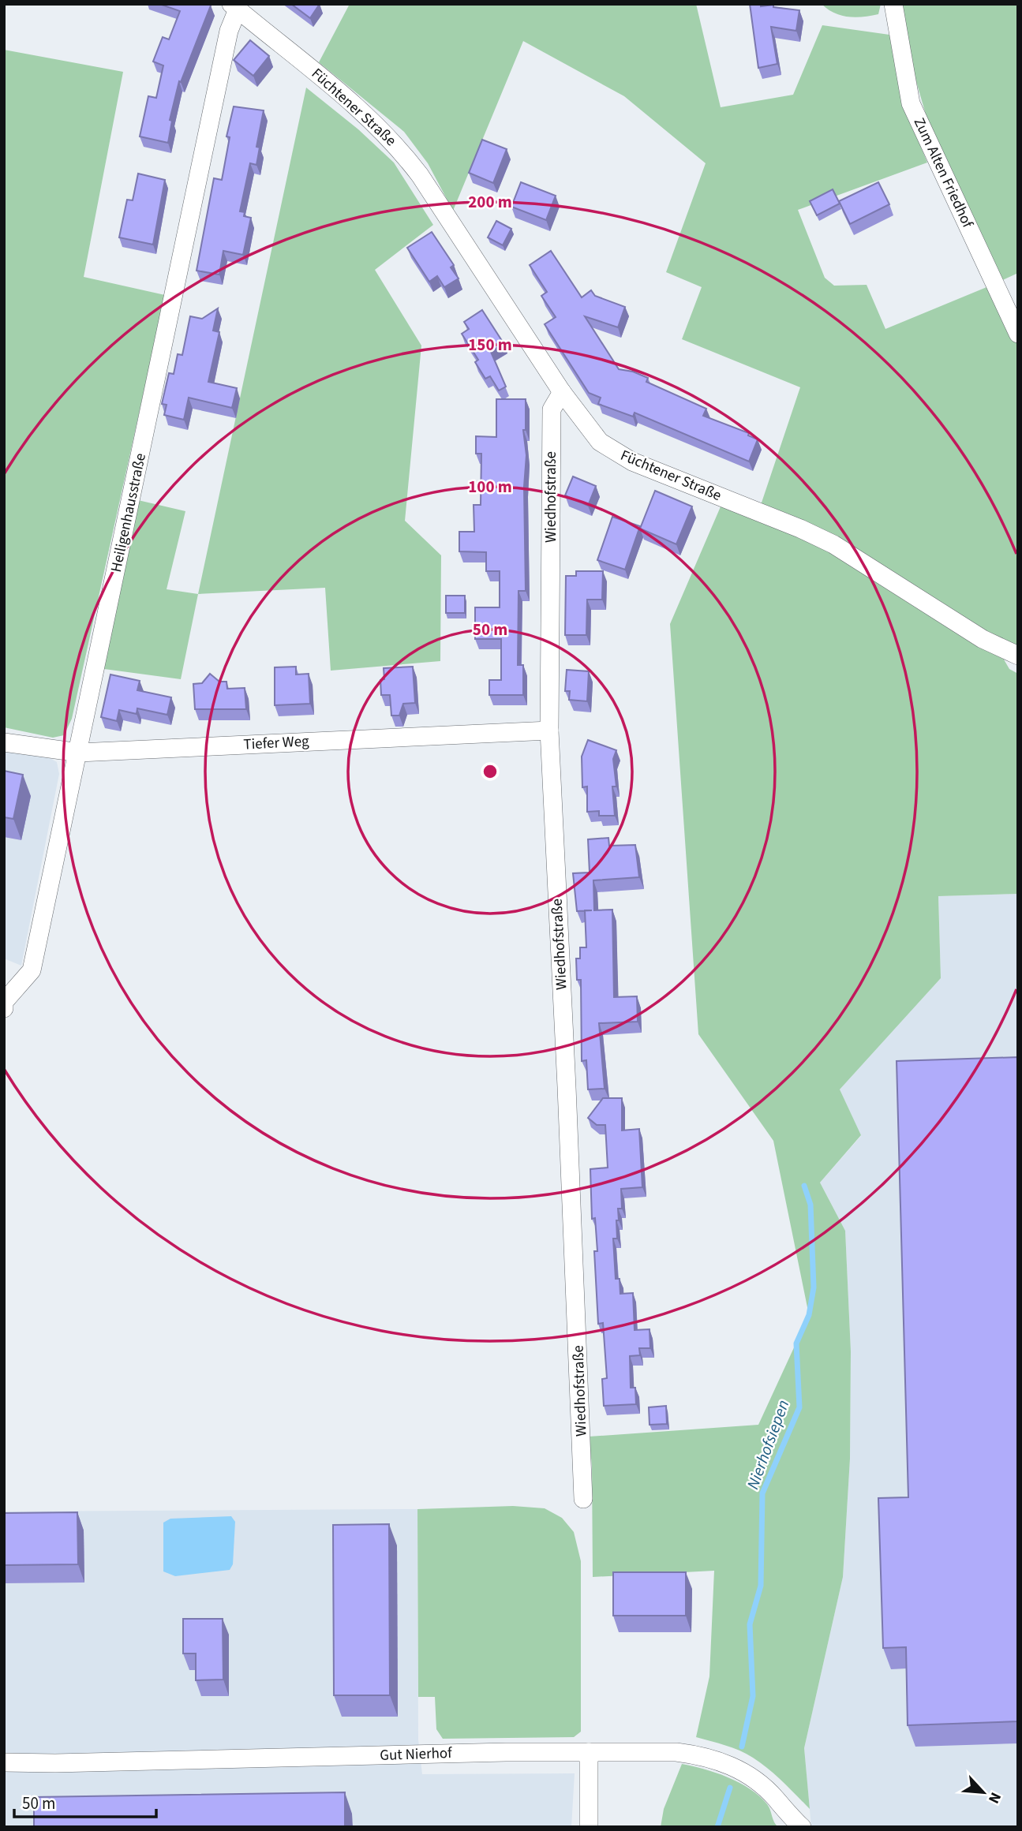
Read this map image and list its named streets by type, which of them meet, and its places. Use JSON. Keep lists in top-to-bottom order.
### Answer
{
  "streets": {
    "street": [
      "Füchtener Straße",
      "Zum Alten Friedhof",
      "Wiedhofstraße",
      "Heiligenhausstraße",
      "Tiefer Weg",
      "Gut Nierhof"
    ]
  },
  "crossings": [
    ["Füchtener Straße", "Wiedhofstraße"],
    ["Füchtener Straße", "Heiligenhausstraße"],
    ["Wiedhofstraße", "Tiefer Weg"],
    ["Heiligenhausstraße", "Tiefer Weg"]
  ],
  "water": ["Nierhofsiepen"],
  "scale_bar": "50 m",
  "north": "bottom right",
  "rings": [
    "200 m",
    "150 m",
    "100 m",
    "50 m"
  ]
}
